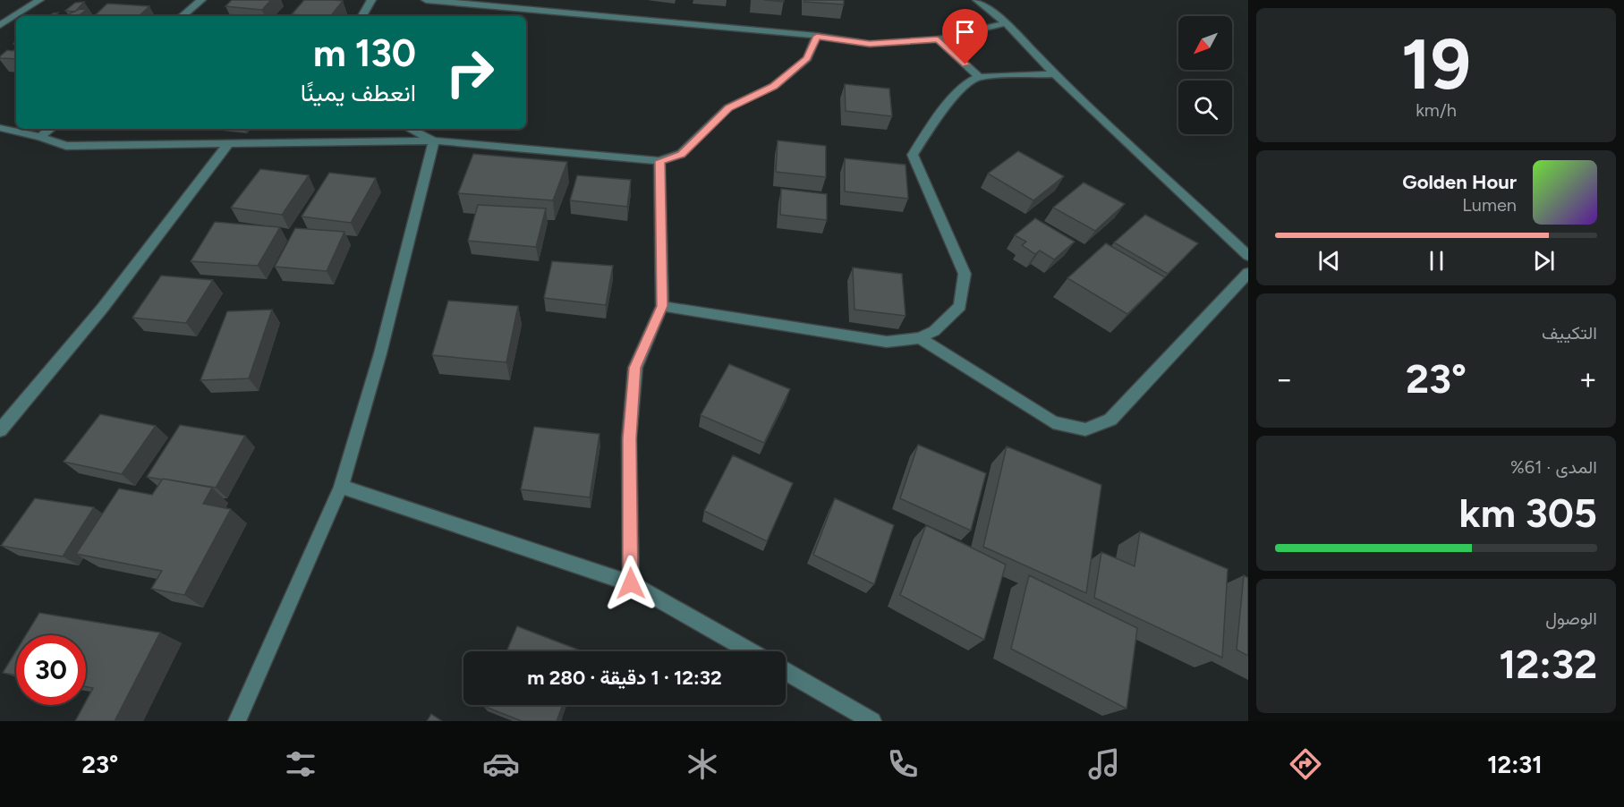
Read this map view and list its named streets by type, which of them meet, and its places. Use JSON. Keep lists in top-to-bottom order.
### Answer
{
  "north": "bottom left",
  "page": {
    "tile": [
      ["19", "km/h"],
      "التكييف",
      ["المدى · 61%", "305 km"],
      ["الوصول", "12:32"]
    ],
    "turn": ["130 m", "انعطف يمينًا"],
    "song": ["Golden Hour", "Lumen"],
    "heat": ["−", "23°", "+"],
    "limit": "30",
    "trip": "12:32 · 1 دقيقة · 280 m",
    "tabs": ["12:31", "23°"]
  }
}
